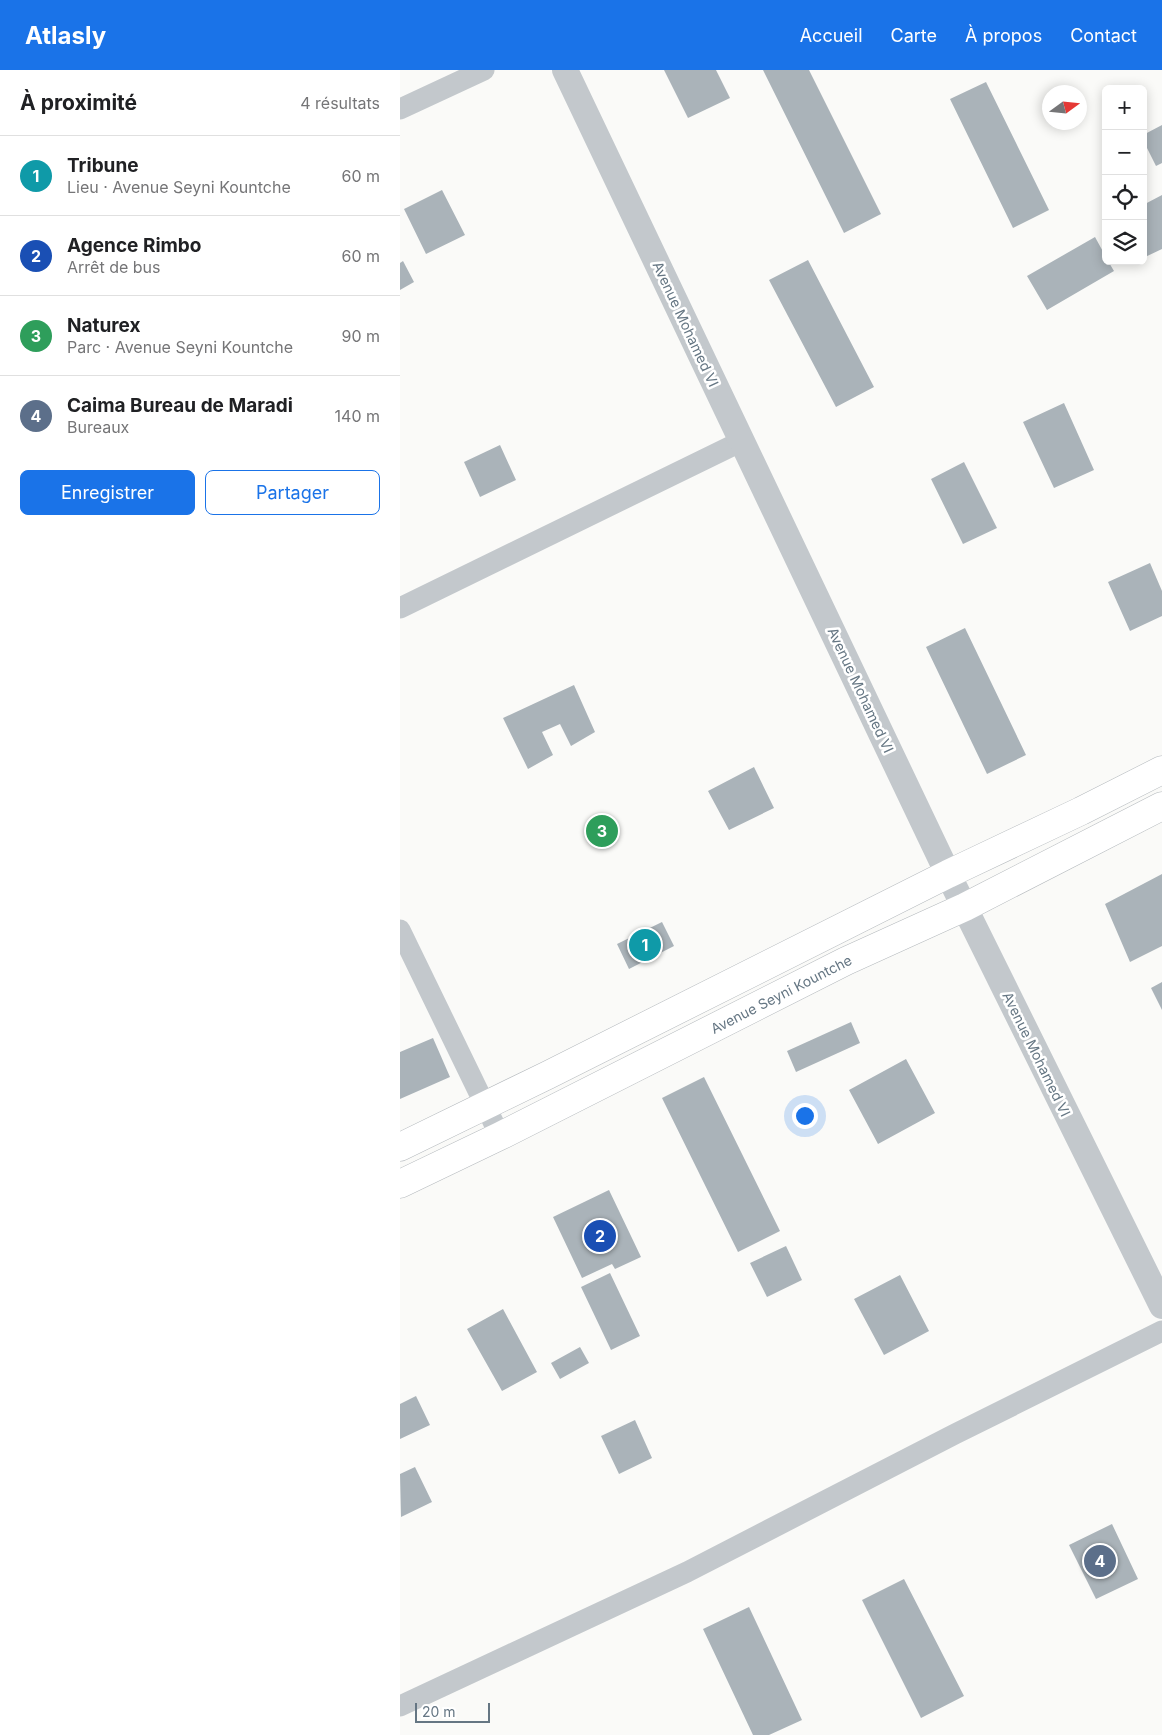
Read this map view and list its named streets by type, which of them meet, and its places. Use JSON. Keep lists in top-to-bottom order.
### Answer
{
  "streets": {
    "highway": ["Avenue Seyni Kountche"],
    "street": ["Avenue Mohamed VI"]
  },
  "crossings": [
    ["Avenue Mohamed VI", "Avenue Seyni Kountche"]
  ],
  "scale_bar": "20 m",
  "north": "right",
  "page": {
    "header": "Atlasly",
    "nav": [
      "Accueil",
      "Carte",
      "À propos",
      "Contact"
    ],
    "heading": ["À proximité", "4 résultats"],
    "map_buttons": ["+", "−"],
    "list": [
      {
        "mark": "1",
        "name": "Tribune",
        "note": "Lieu · Avenue Seyni Kountche",
        "value": "60 m"
      },
      {
        "mark": "2",
        "name": "Agence Rimbo",
        "note": "Arrêt de bus",
        "value": "60 m"
      },
      {
        "mark": "3",
        "name": "Naturex",
        "note": "Parc · Avenue Seyni Kountche",
        "value": "90 m"
      },
      {
        "mark": "4",
        "name": "Caima Bureau de Maradi",
        "note": "Bureaux",
        "value": "140 m"
      }
    ],
    "buttons": ["Enregistrer", "Partager"],
    "pins": [
      "3",
      "1",
      "2",
      "4"
    ],
    "scale": "20 m"
  }
}
